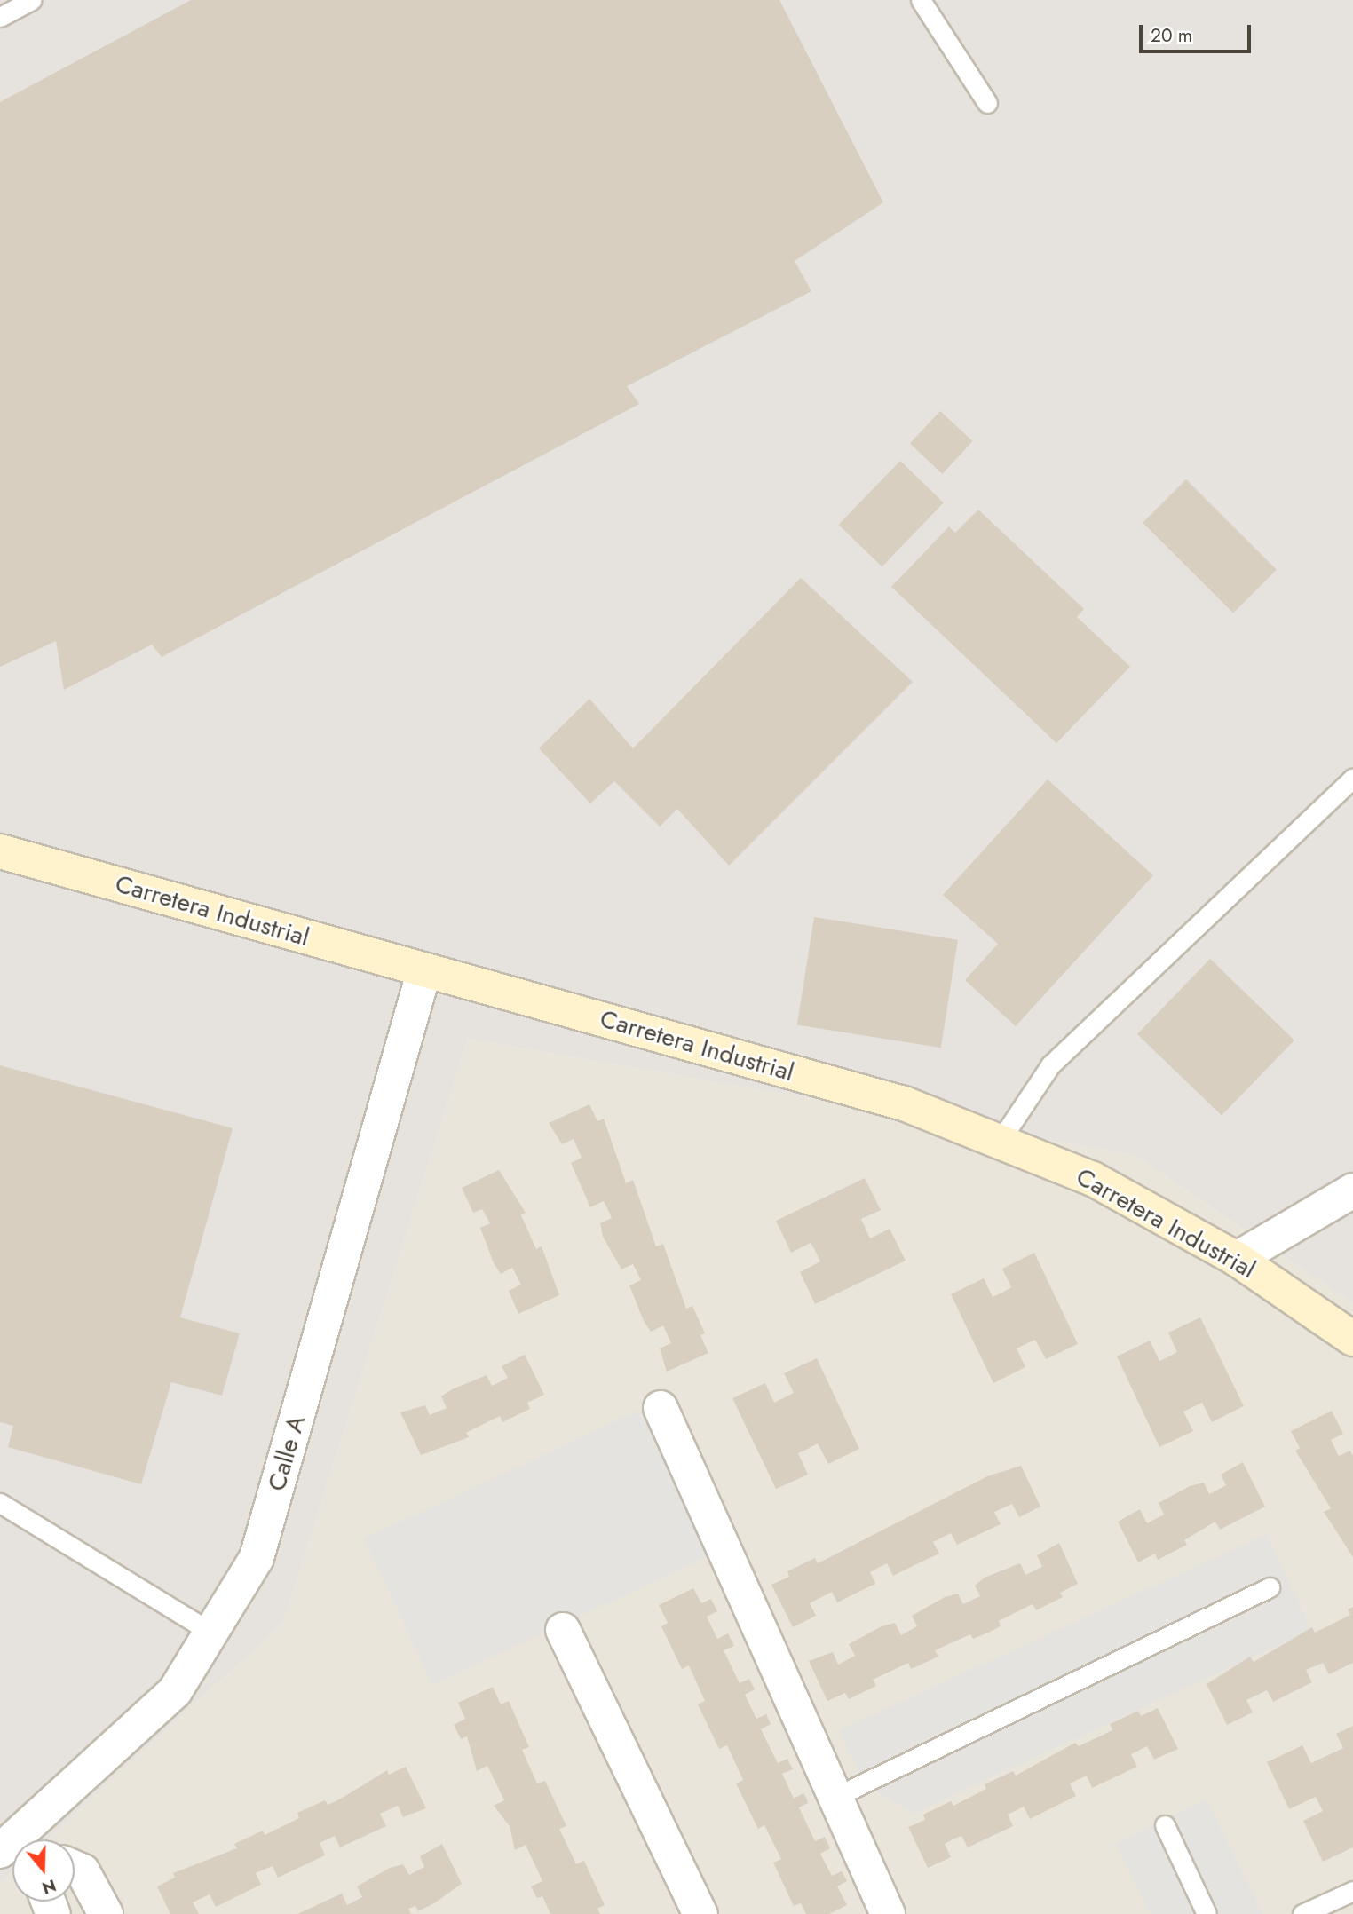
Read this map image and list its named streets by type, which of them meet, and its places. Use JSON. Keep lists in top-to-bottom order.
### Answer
{
  "streets": {
    "street": ["Carretera Industrial", "Calle A"]
  },
  "crossings": [
    ["Carretera Industrial", "Calle A"]
  ],
  "scale_bar": "20 m",
  "north": "bottom"
}
